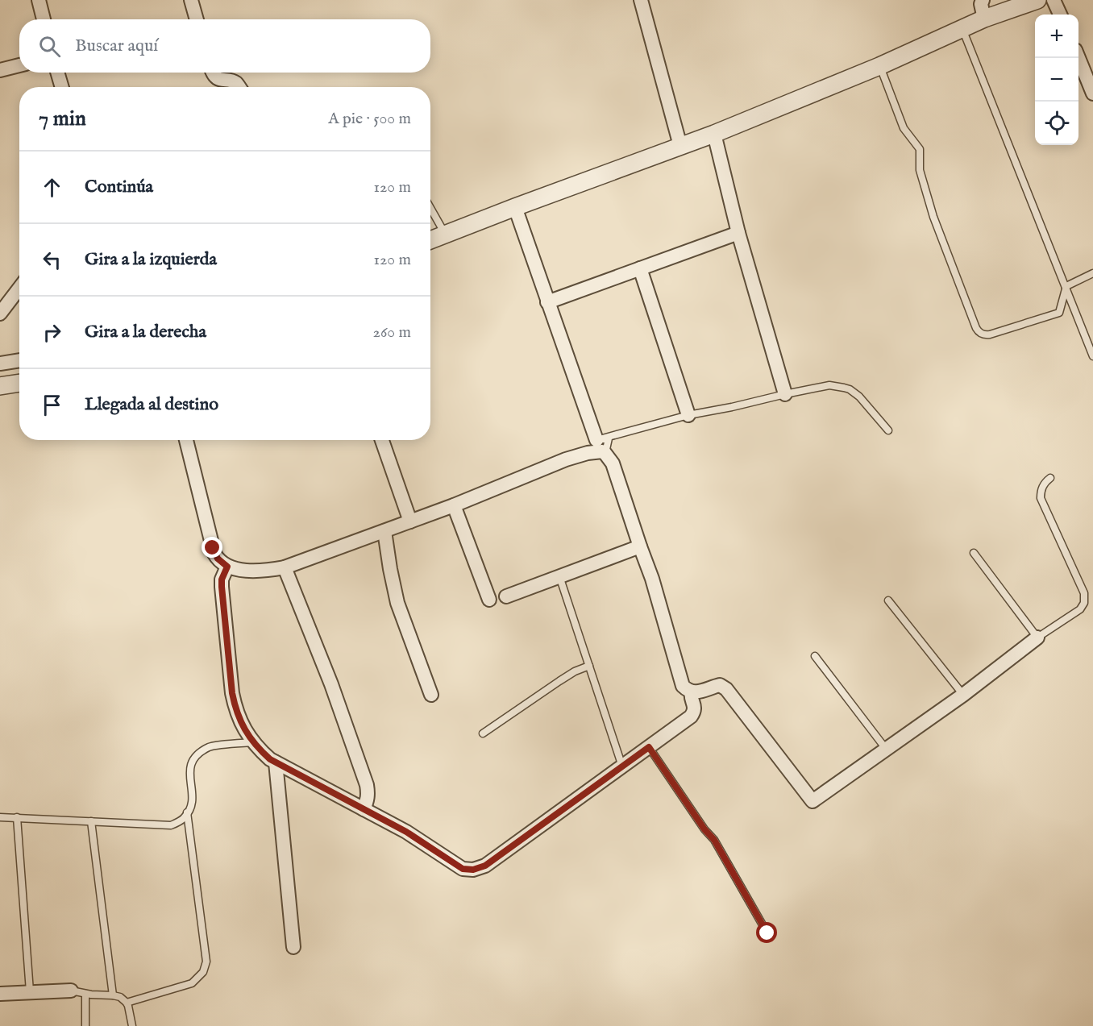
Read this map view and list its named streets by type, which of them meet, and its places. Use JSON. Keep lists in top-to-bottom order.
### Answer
{
  "page": {
    "map_buttons": ["+", "−"],
    "search": "Buscar aquí",
    "heading": ["7 min", "A pie · 500 m"],
    "list": [
      ["Continúa", "120 m"],
      ["Gira a la izquierda", "120 m"],
      ["Gira a la derecha", "260 m"],
      "Llegada al destino"
    ]
  }
}
